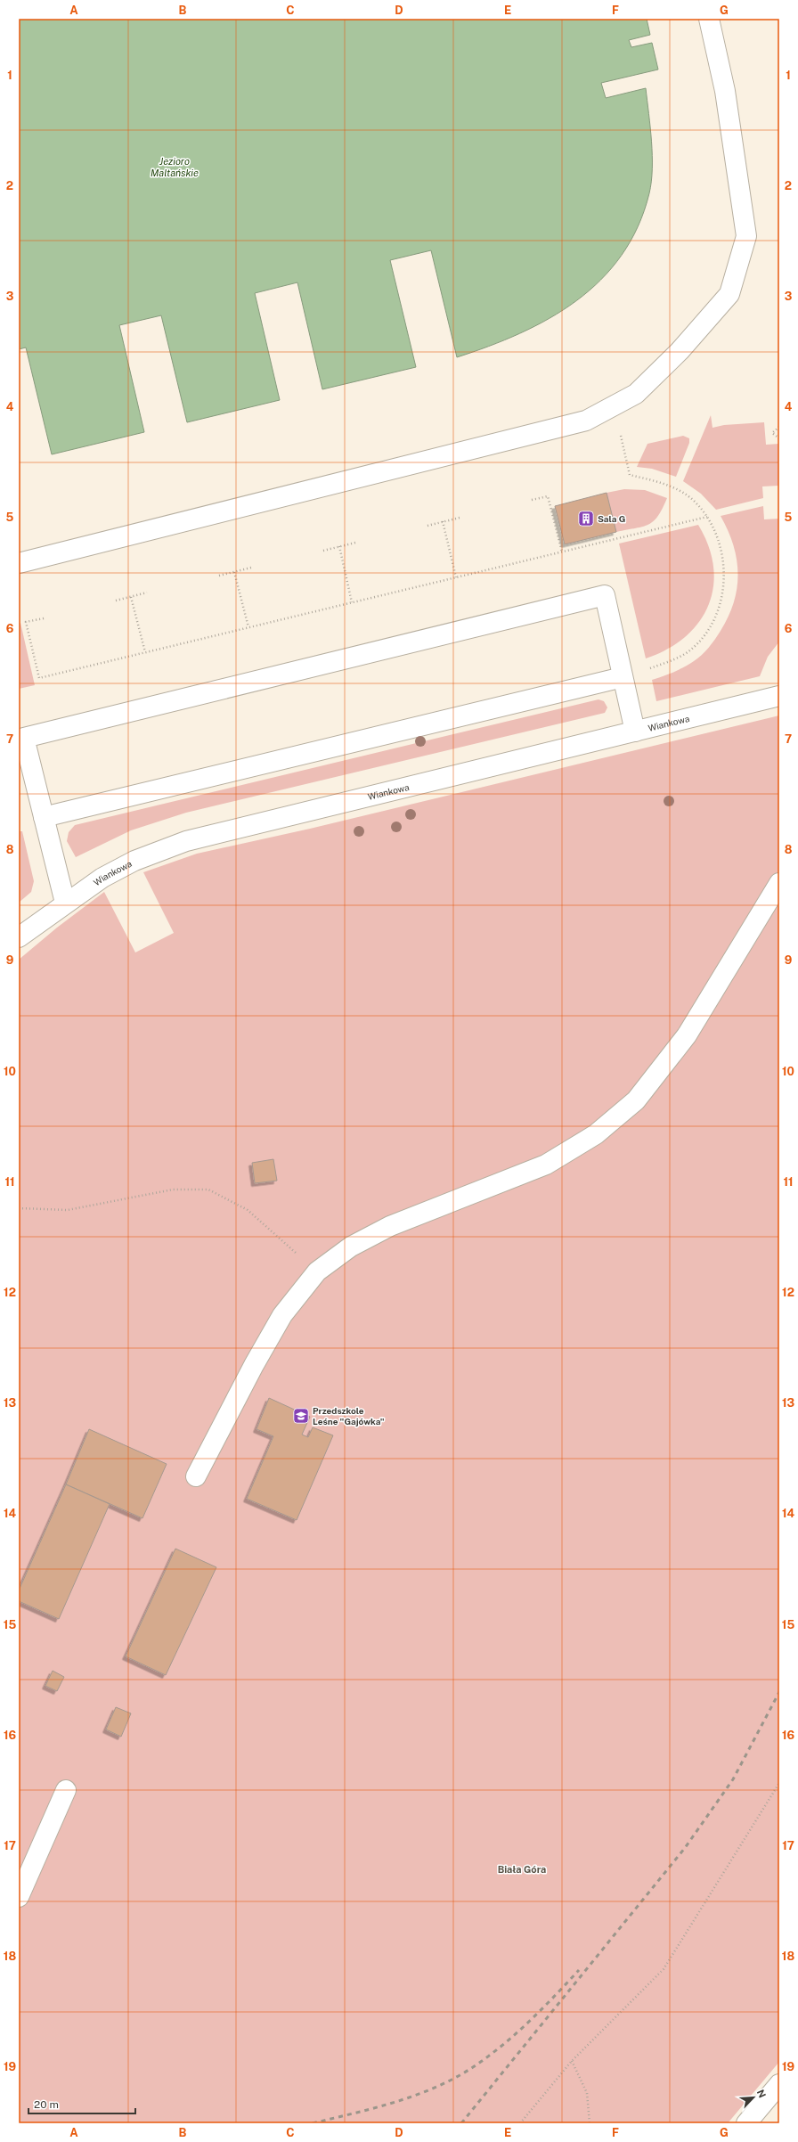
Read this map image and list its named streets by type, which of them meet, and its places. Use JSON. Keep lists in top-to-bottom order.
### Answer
{
  "streets": {
    "lane": ["Wiankowa"]
  },
  "districts": ["Biała Góra"],
  "water": ["Jezioro Maltańskie"],
  "places": {
    "building": ["Sala G"],
    "school or university": ["Przedszkole Leśne \"Gajówka\""]
  },
  "scale_bar": "20 m",
  "north": "top right",
  "grid": {
    "columns": [
      "A",
      "B",
      "C",
      "D",
      "E",
      "F",
      "G"
    ],
    "rows": [
      "1",
      "2",
      "3",
      "4",
      "5",
      "6",
      "7",
      "8",
      "9",
      "10",
      "11",
      "12",
      "13",
      "14",
      "15",
      "16",
      "17",
      "18",
      "19"
    ]
  }
}
